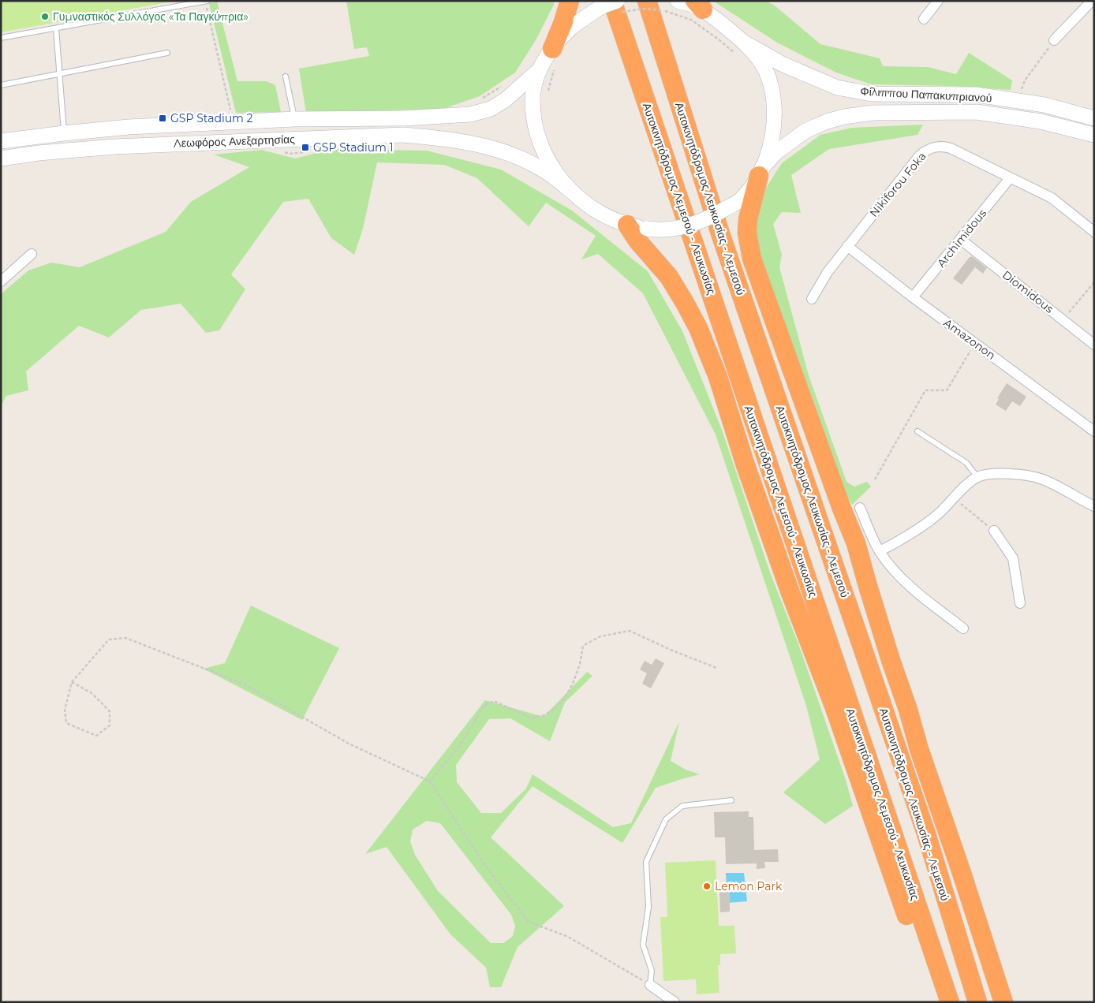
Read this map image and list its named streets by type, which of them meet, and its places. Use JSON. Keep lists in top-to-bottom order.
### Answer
{
  "streets": {
    "highway": ["Αυτοκινητόδρομος Λεμεσού - Λευκωσίας", "Αυτοκινητόδρομος Λευκωσίας - Λεμεσού"],
    "main road": ["Φίλιππου Παπακυπριανού", "Λεωφόρος Ανεξαρτησίας"],
    "street": [
      "Nikiforou Foka",
      "Archimidous",
      "Diomidous",
      "Amazonon"
    ]
  },
  "crossings": [
    ["Nikiforou Foka", "Archimidous"],
    ["Nikiforou Foka", "Amazonon"],
    ["Archimidous", "Diomidous"],
    ["Archimidous", "Amazonon"]
  ],
  "places": {
    "other": ["Γυμναστικός Συλλόγος «Τα Παγκύπρια»", "Lemon Park"],
    "transit": ["GSP Stadium 2", "GSP Stadium 1"]
  }
}
